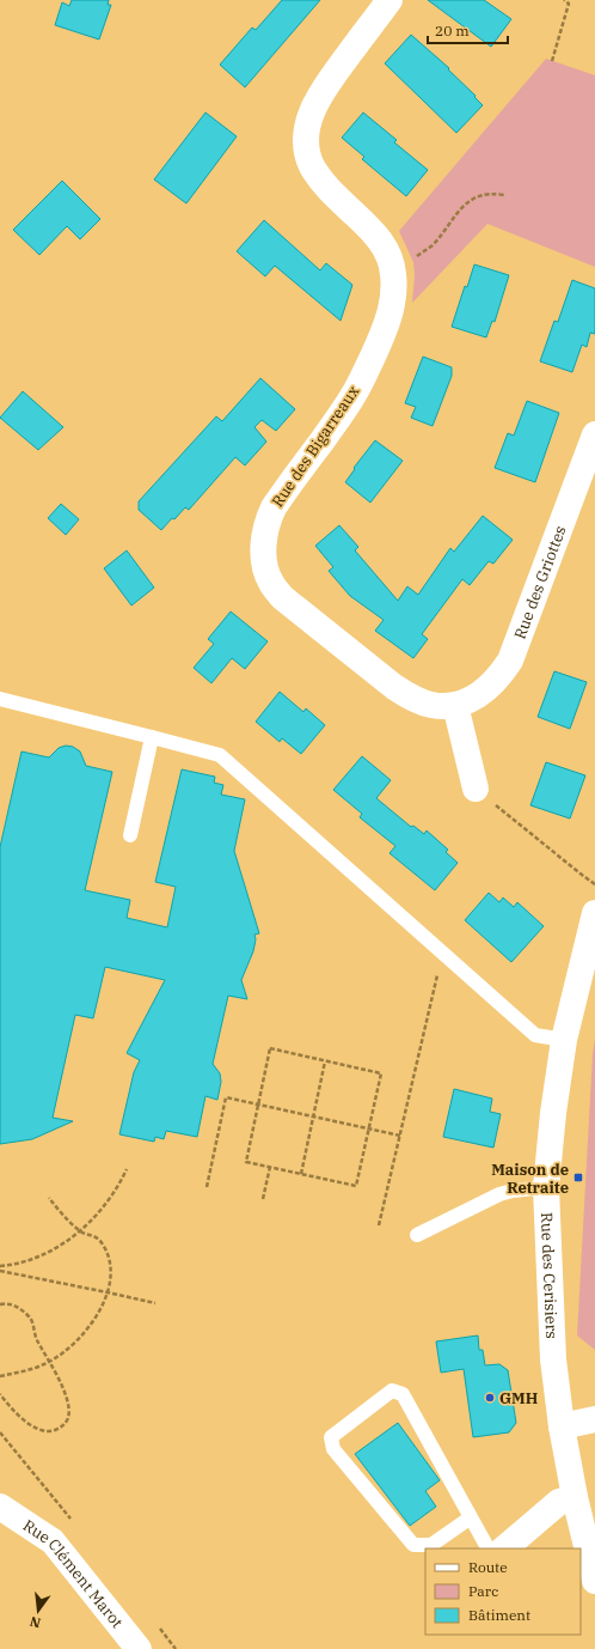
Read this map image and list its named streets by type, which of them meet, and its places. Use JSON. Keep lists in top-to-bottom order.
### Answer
{
  "streets": {
    "street": [
      "Rue des Bigarreaux",
      "Rue des Griottes",
      "Rue des Cerisiers",
      "Rue Clément Marot"
    ]
  },
  "crossings": [
    ["Rue des Bigarreaux", "Rue des Griottes"]
  ],
  "places": {
    "transit": ["Maison de Retraite"],
    "other": ["GMH"]
  },
  "legend": ["Route", "Parc", "Bâtiment"],
  "scale_bar": "20 m",
  "north": "bottom"
}
